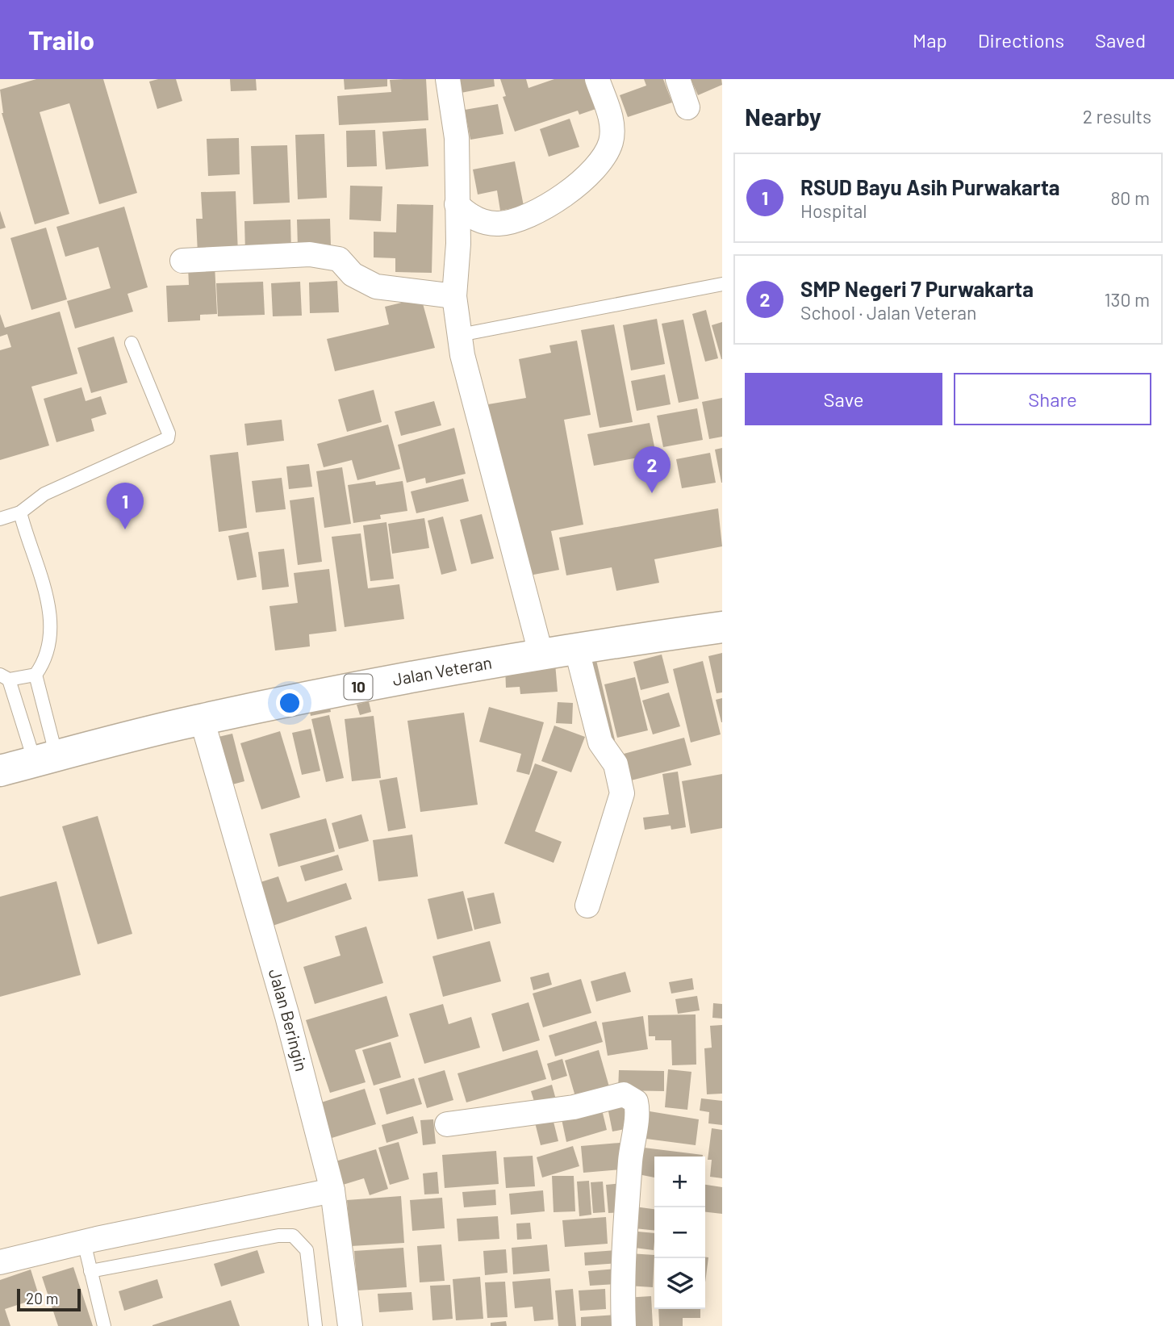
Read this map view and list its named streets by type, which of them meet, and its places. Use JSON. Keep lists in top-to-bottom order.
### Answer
{
  "streets": {
    "highway": ["Jalan Veteran", "10"],
    "street": ["Jalan Beringin"]
  },
  "crossings": [
    ["Jalan Veteran", "Jalan Beringin"]
  ],
  "scale_bar": "20 m",
  "page": {
    "header": "Trailo",
    "nav": ["Map", "Directions", "Saved"],
    "heading": ["Nearby", "2 results"],
    "list": [
      {
        "mark": "1",
        "name": "RSUD Bayu Asih Purwakarta",
        "note": "Hospital",
        "value": "80 m"
      },
      {
        "mark": "2",
        "name": "SMP Negeri 7 Purwakarta",
        "note": "School · Jalan Veteran",
        "value": "130 m"
      }
    ],
    "buttons": ["Save", "Share"],
    "pins": ["2", "1"],
    "map_buttons": ["+", "−"],
    "scale": "20 m"
  }
}
